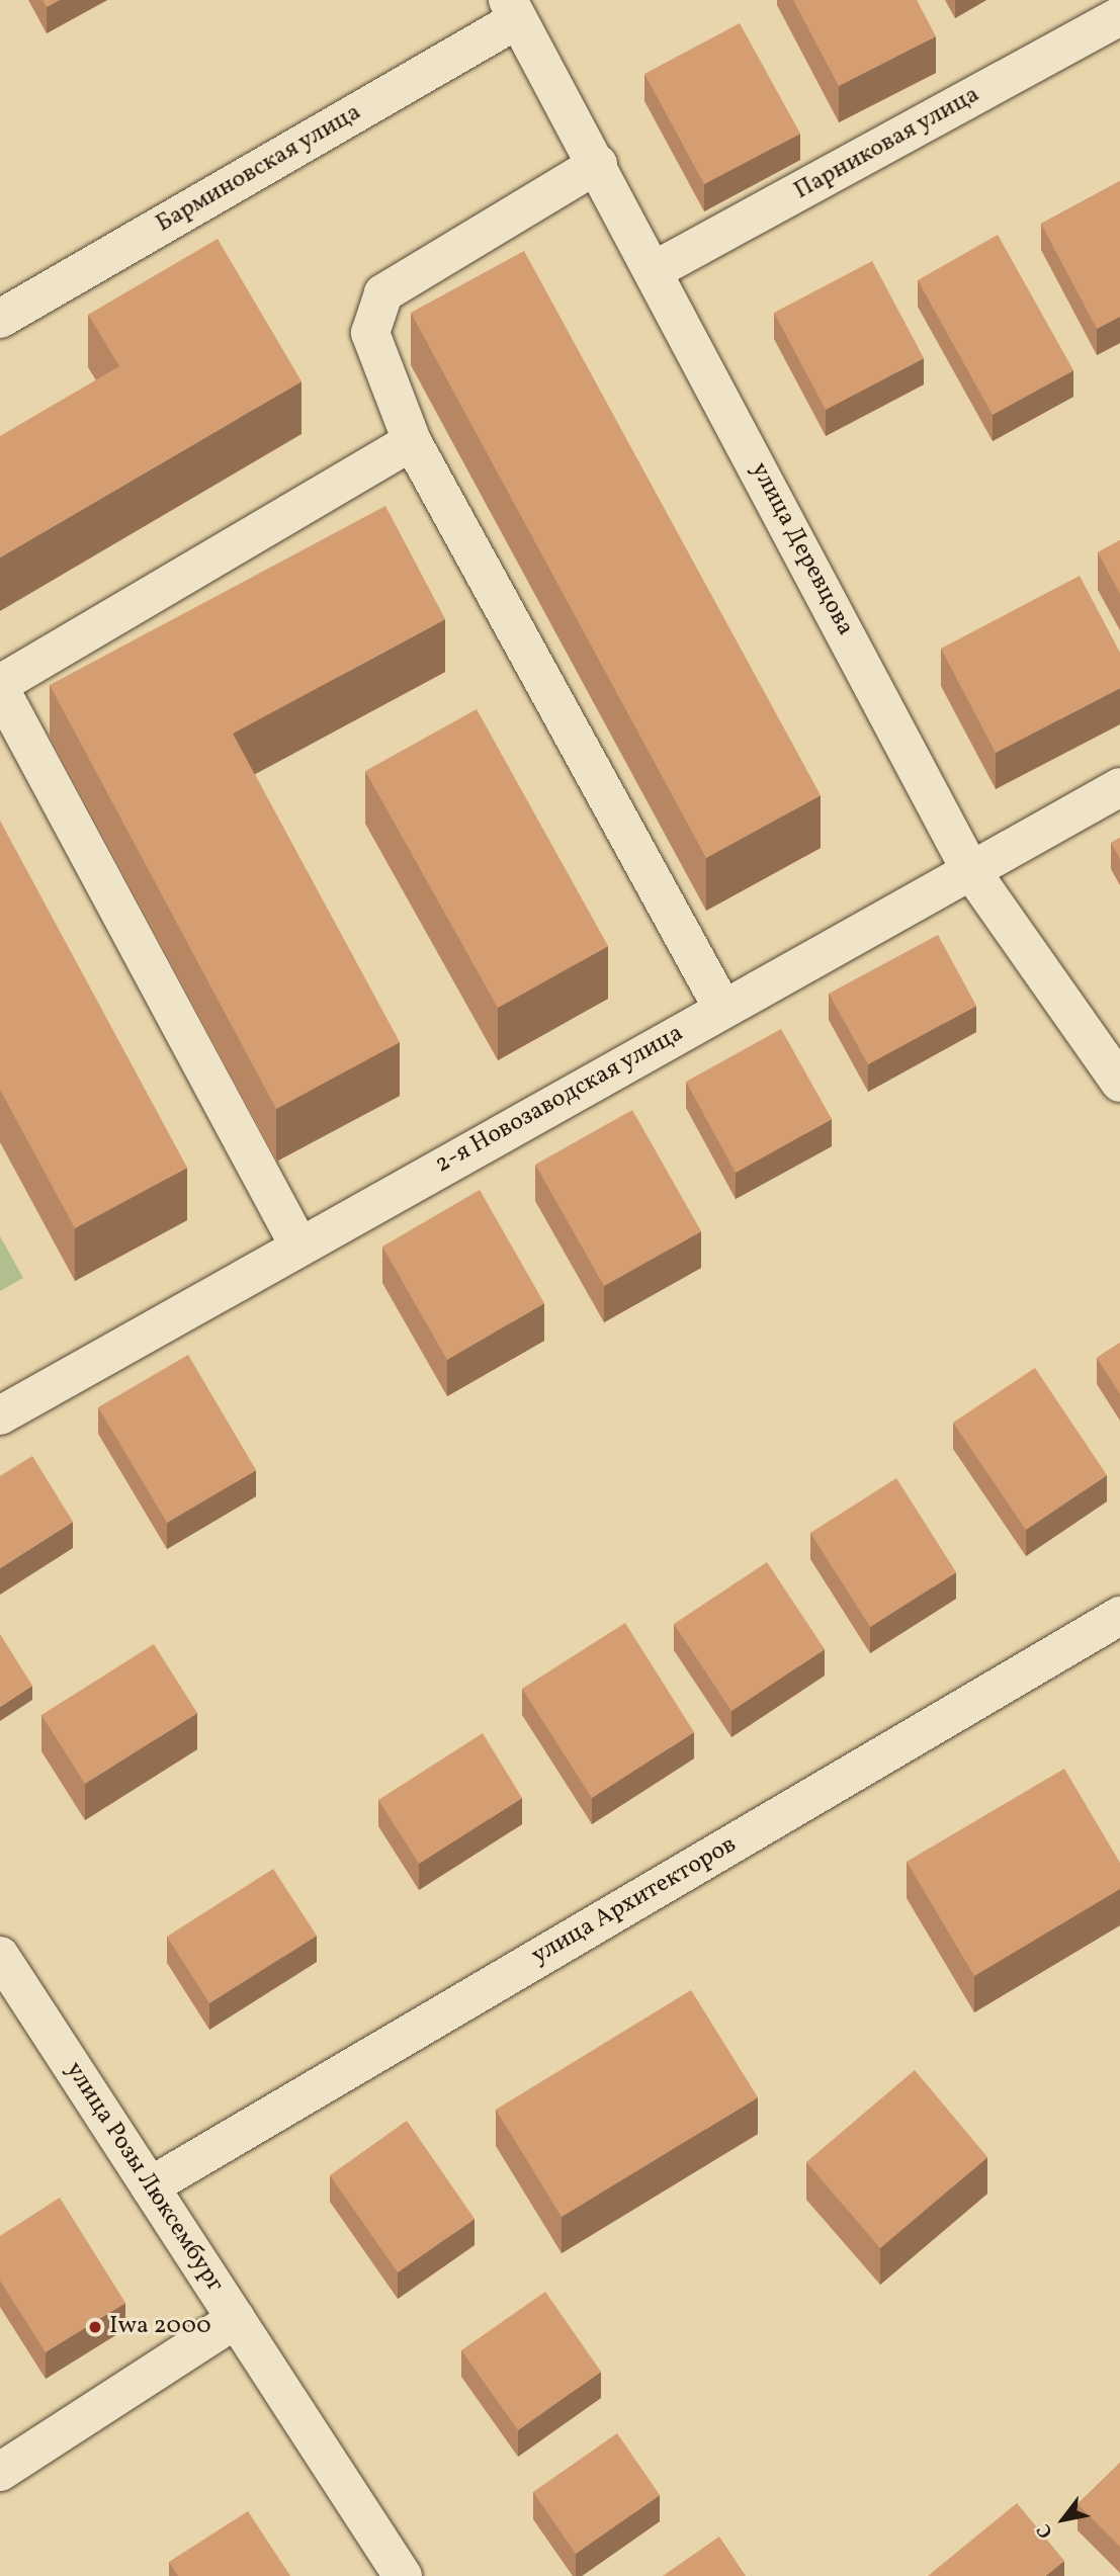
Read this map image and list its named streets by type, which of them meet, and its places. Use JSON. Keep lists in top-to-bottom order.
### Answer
{
  "streets": {
    "street": [
      "Парниковая улица",
      "Барминовская улица",
      "улица Деревцова",
      "2-я Новозаводская улица",
      "улица Архитекторов",
      "улица Розы Люксембург"
    ]
  },
  "crossings": [
    ["Парниковая улица", "улица Деревцова"],
    ["Барминовская улица", "улица Деревцова"],
    ["улица Деревцова", "2-я Новозаводская улица"],
    ["улица Архитекторов", "улица Розы Люксембург"]
  ],
  "places": ["Iwa 2000"],
  "north": "bottom left"
}
